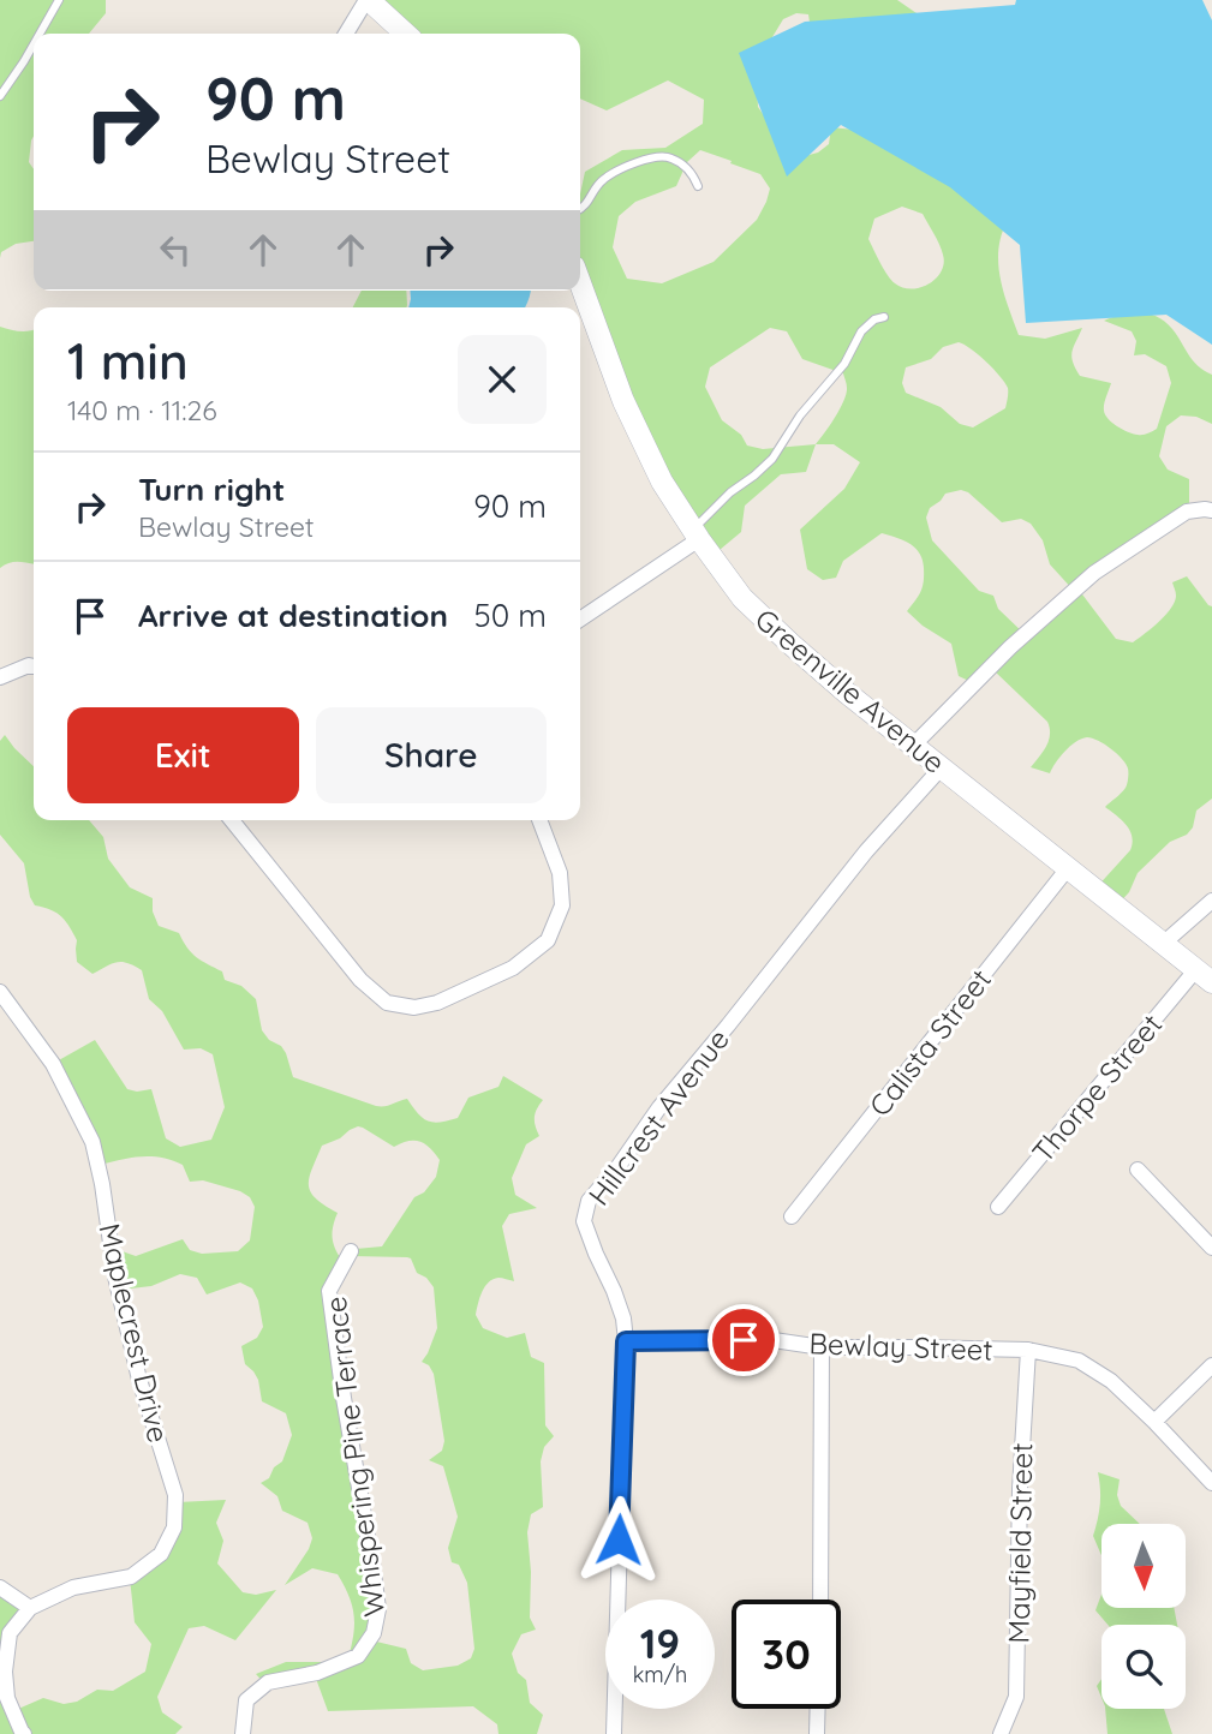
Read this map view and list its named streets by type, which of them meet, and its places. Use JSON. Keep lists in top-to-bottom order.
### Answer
{
  "streets": {
    "main road": ["Greenville Avenue"],
    "street": [
      "Calista Street",
      "Thorpe Street",
      "Hillcrest Avenue",
      "Maplecrest Drive",
      "Bewlay Street",
      "Whispering Pine Terrace",
      "Mayfield Street"
    ]
  },
  "crossings": [
    ["Greenville Avenue", "Calista Street"],
    ["Greenville Avenue", "Thorpe Street"],
    ["Greenville Avenue", "Hillcrest Avenue"],
    ["Hillcrest Avenue", "Bewlay Street"],
    ["Bewlay Street", "Mayfield Street"]
  ],
  "north": "bottom",
  "page": {
    "turn": ["90 m", "Bewlay Street"],
    "heading": ["1 min", "140 m · 11:26"],
    "list": [
      {
        "name": "Turn right",
        "note": "Bewlay Street",
        "value": "90 m"
      },
      {
        "name": "Arrive at destination",
        "value": "50 m"
      }
    ],
    "buttons": ["Exit", "Share"],
    "speed": "19 km/h",
    "limit": "30"
  }
}
